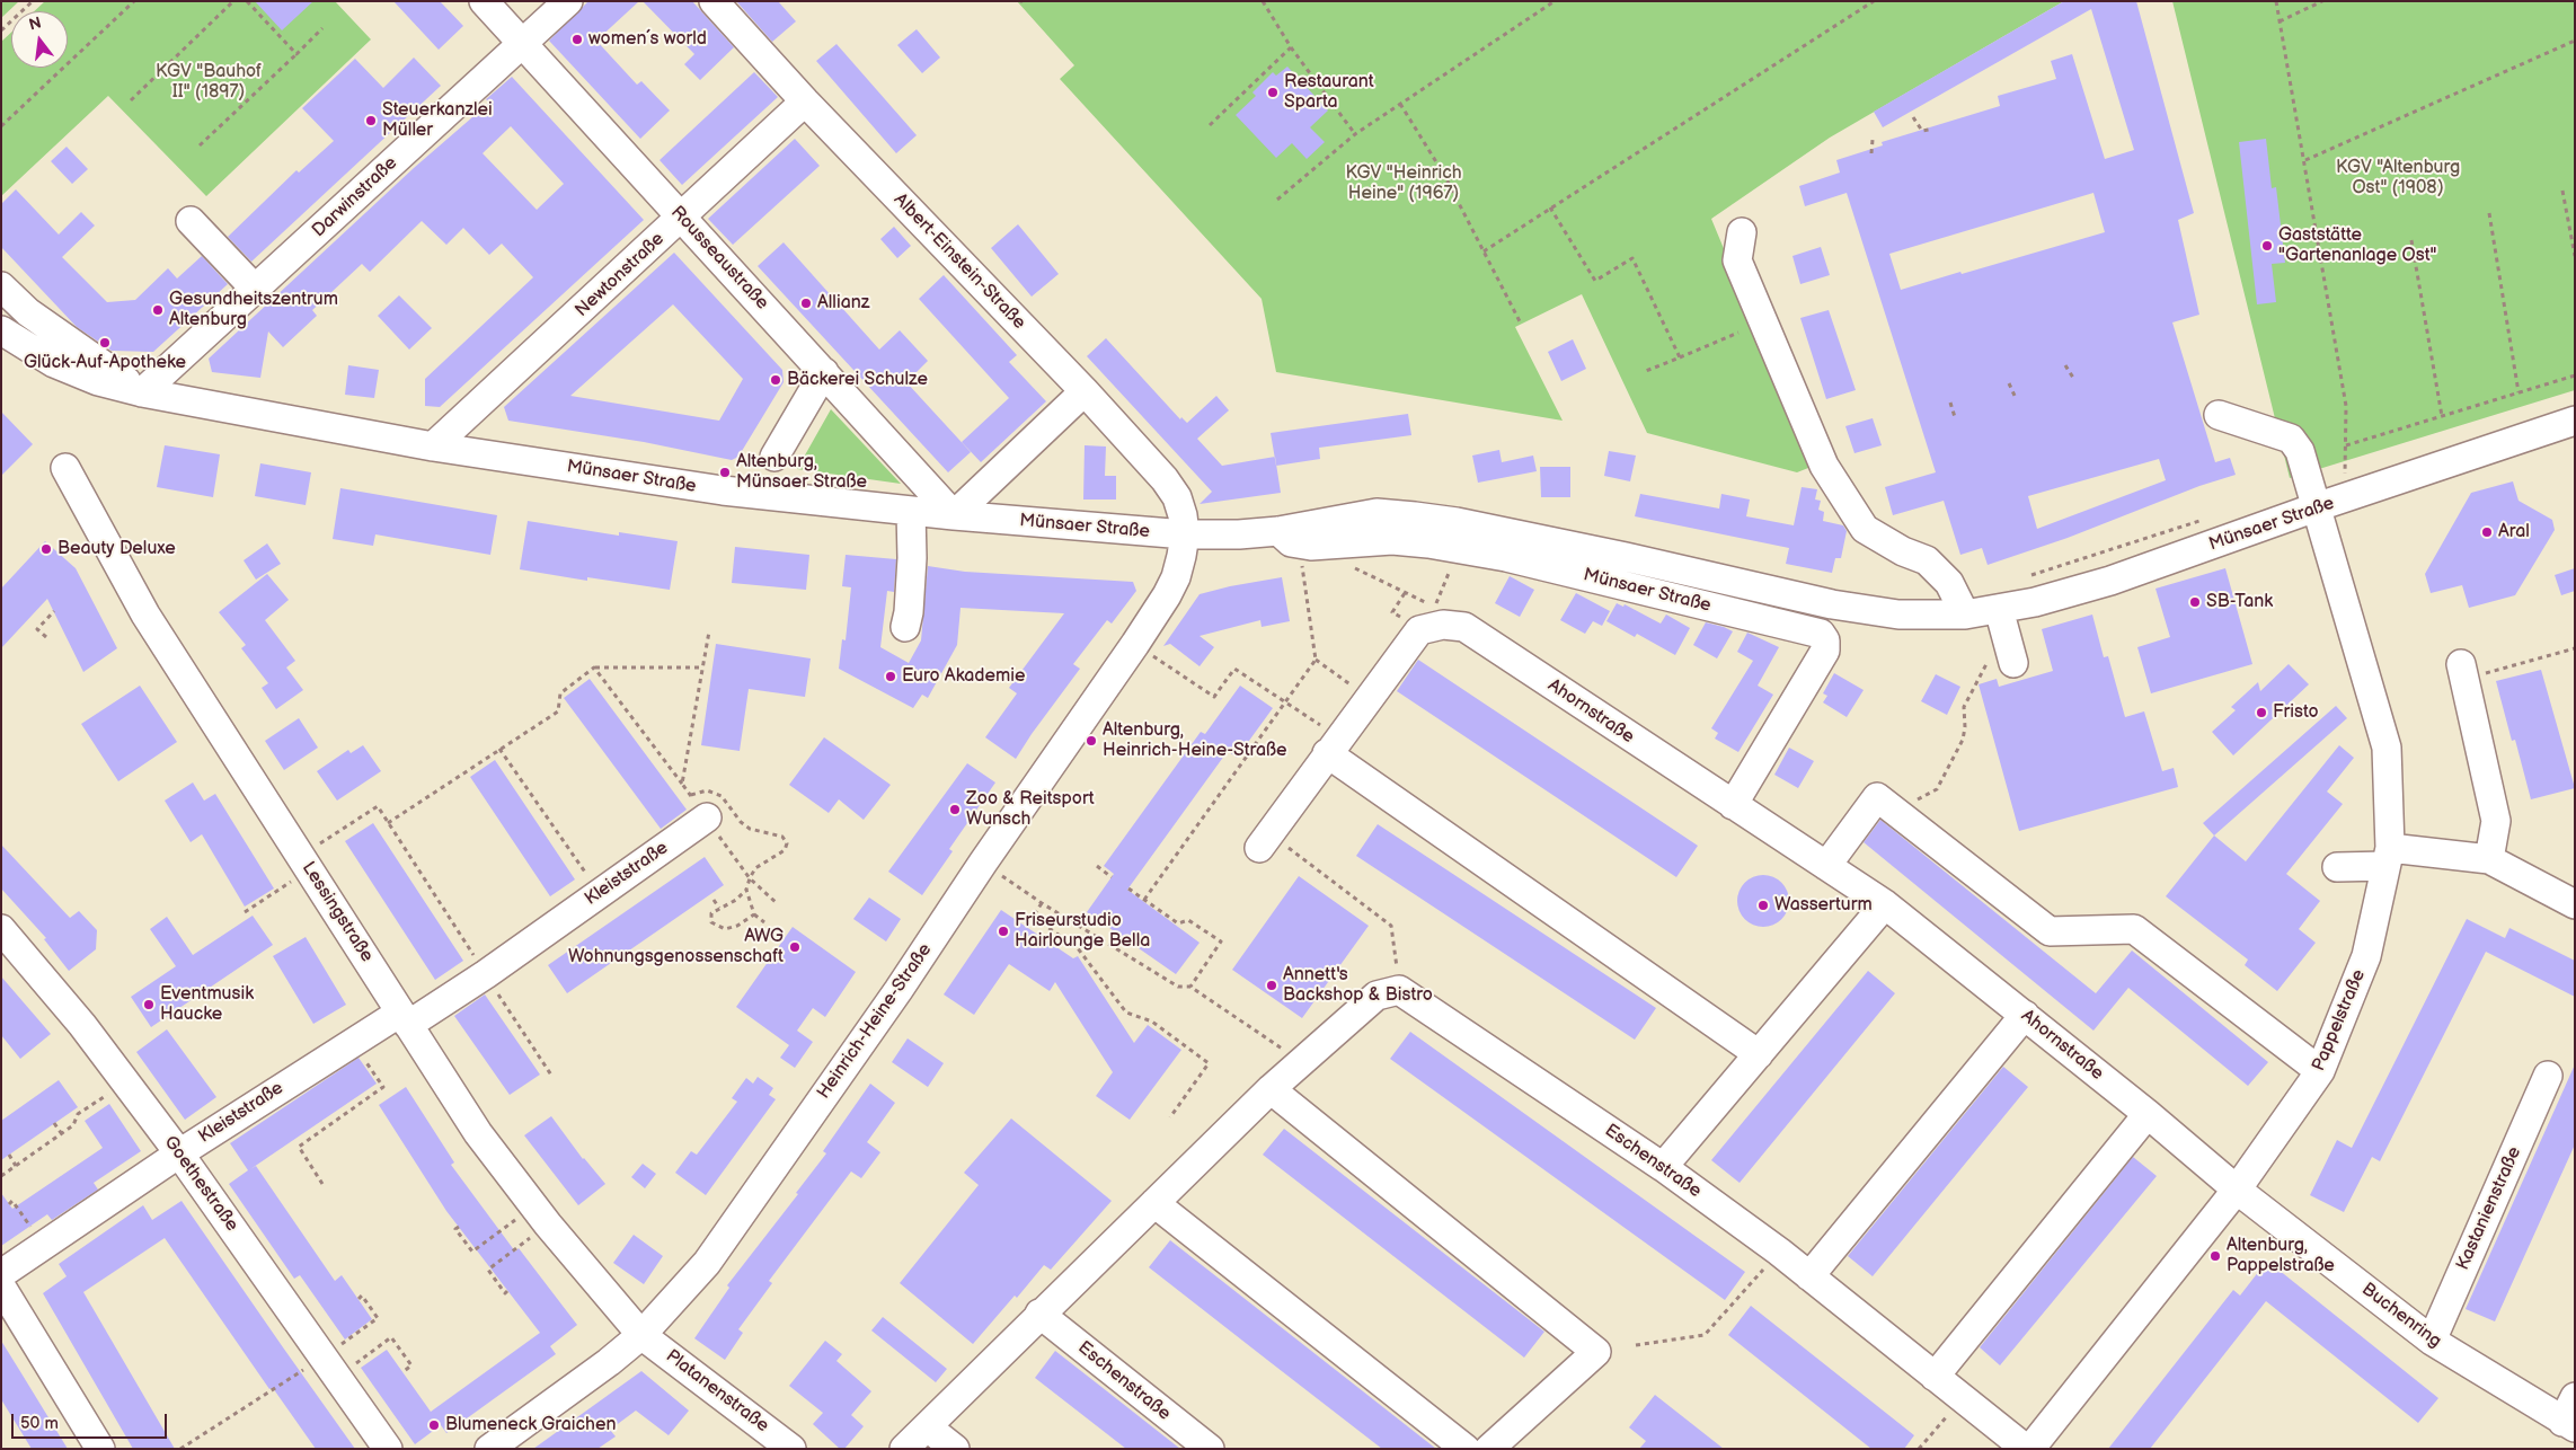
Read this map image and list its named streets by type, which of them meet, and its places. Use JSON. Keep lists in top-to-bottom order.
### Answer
{
  "streets": {
    "street": [
      "Darwinstraße",
      "Rousseaustraße",
      "Albert-Einstein-Straße",
      "Newtonstraße",
      "Münsaer Straße",
      "Ahornstraße",
      "Kleiststraße",
      "Lessingstraße",
      "Pappelstraße",
      "Heinrich-Heine-Straße",
      "Eschenstraße",
      "Goethestraße",
      "Kastanienstraße",
      "Buchenring",
      "Platanenstraße"
    ]
  },
  "crossings": [
    ["Darwinstraße", "Rousseaustraße"],
    ["Darwinstraße", "Münsaer Straße"],
    ["Rousseaustraße", "Newtonstraße"],
    ["Rousseaustraße", "Münsaer Straße"],
    ["Albert-Einstein-Straße", "Newtonstraße"],
    ["Albert-Einstein-Straße", "Münsaer Straße"],
    ["Albert-Einstein-Straße", "Heinrich-Heine-Straße"],
    ["Newtonstraße", "Münsaer Straße"],
    ["Münsaer Straße", "Ahornstraße"],
    ["Münsaer Straße", "Pappelstraße"],
    ["Münsaer Straße", "Heinrich-Heine-Straße"],
    ["Ahornstraße", "Pappelstraße"],
    ["Ahornstraße", "Buchenring"],
    ["Kleiststraße", "Lessingstraße"],
    ["Kleiststraße", "Goethestraße"],
    ["Lessingstraße", "Heinrich-Heine-Straße"],
    ["Lessingstraße", "Platanenstraße"],
    ["Pappelstraße", "Eschenstraße"],
    ["Pappelstraße", "Buchenring"],
    ["Heinrich-Heine-Straße", "Platanenstraße"],
    ["Kastanienstraße", "Buchenring"]
  ],
  "parks": ["KGV \"Bauhof II\" (1897)", "KGV \"Altenburg Ost\" (1908)", "KGV \"Heinrich Heine\" (1967)"],
  "places": [
    "women´s world",
    "Restaurant Sparta",
    "Steuerkanzlei Müller",
    "Gaststätte \"Gartenanlage Ost\"",
    "Allianz",
    "Gesundheitszentrum Altenburg",
    "Glück-Auf-Apotheke",
    "Bäckerei Schulze",
    "Altenburg, Münsaer Straße",
    "Aral",
    "Beauty Deluxe",
    "SB-Tank",
    "Euro Akademie",
    "Fristo",
    "Altenburg, Heinrich-Heine-Straße",
    "Zoo & Reitsport Wunsch",
    "Wasserturm",
    "Friseurstudio Hairlounge Bella",
    "AWG Wohnungsgenossenschaft",
    "Annett's Backshop & Bistro",
    "Eventmusik Haucke",
    "Altenburg, Pappelstraße",
    "Blumeneck Graichen"
  ],
  "scale_bar": "50 m",
  "north": "top"
}
